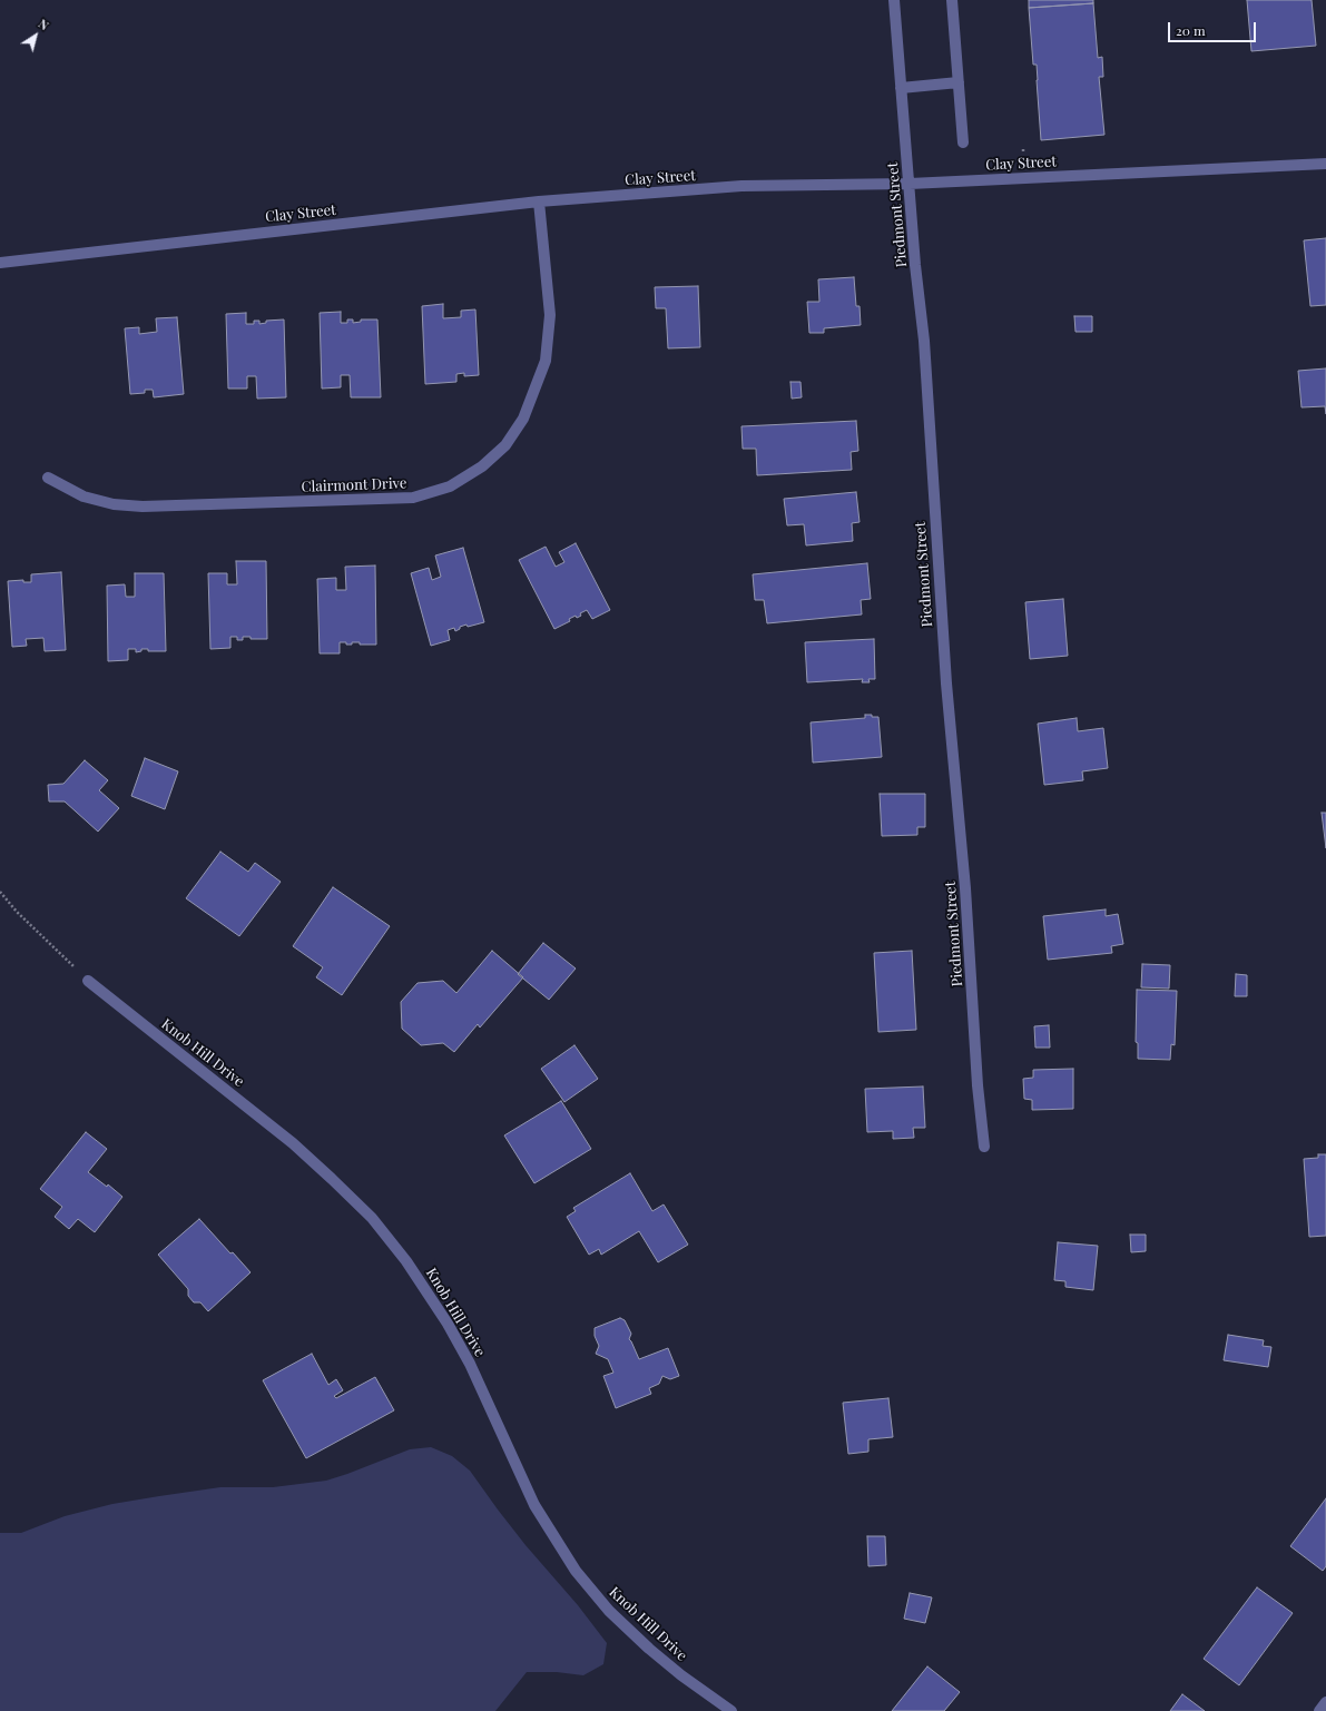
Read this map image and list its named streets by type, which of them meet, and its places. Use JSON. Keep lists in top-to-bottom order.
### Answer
{
  "streets": {
    "street": [
      "Clay Street",
      "Piedmont Street",
      "Clairmont Drive",
      "Knob Hill Drive"
    ]
  },
  "crossings": [
    ["Clay Street", "Piedmont Street"],
    ["Clay Street", "Clairmont Drive"]
  ],
  "scale_bar": "20 m",
  "north": "top right"
}
